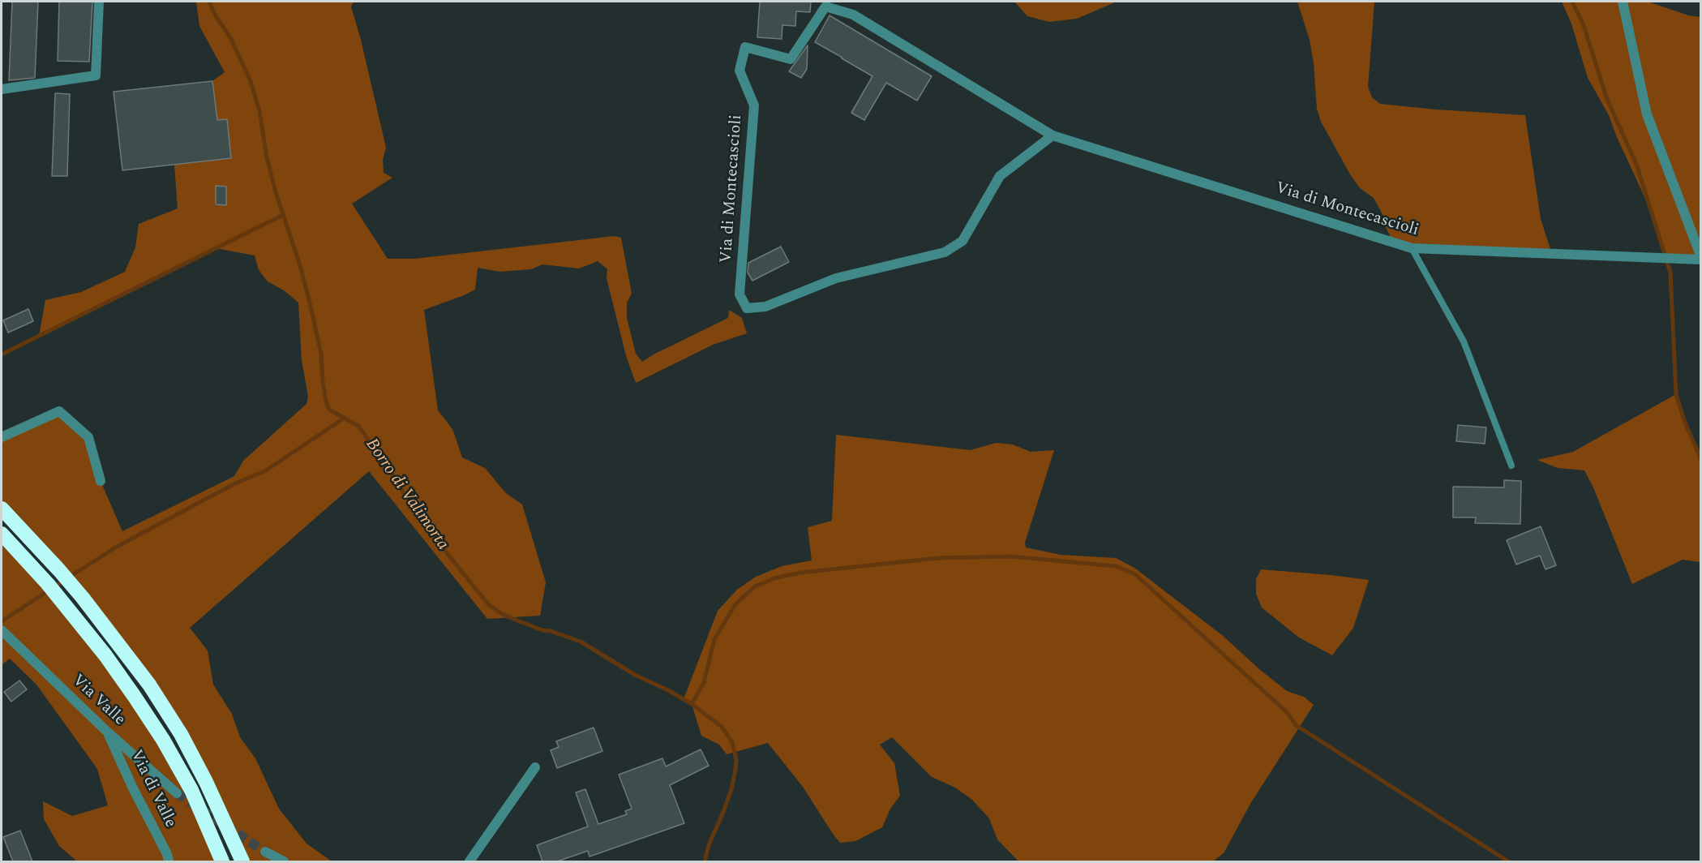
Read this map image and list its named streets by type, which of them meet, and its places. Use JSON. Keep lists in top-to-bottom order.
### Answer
{
  "streets": {
    "street": ["Via di Montecascioli", "Via Valle", "Via di Valle"]
  },
  "crossings": [
    ["Via Valle", "Via di Valle"]
  ],
  "water": ["Borro di Valimorta"]
}
